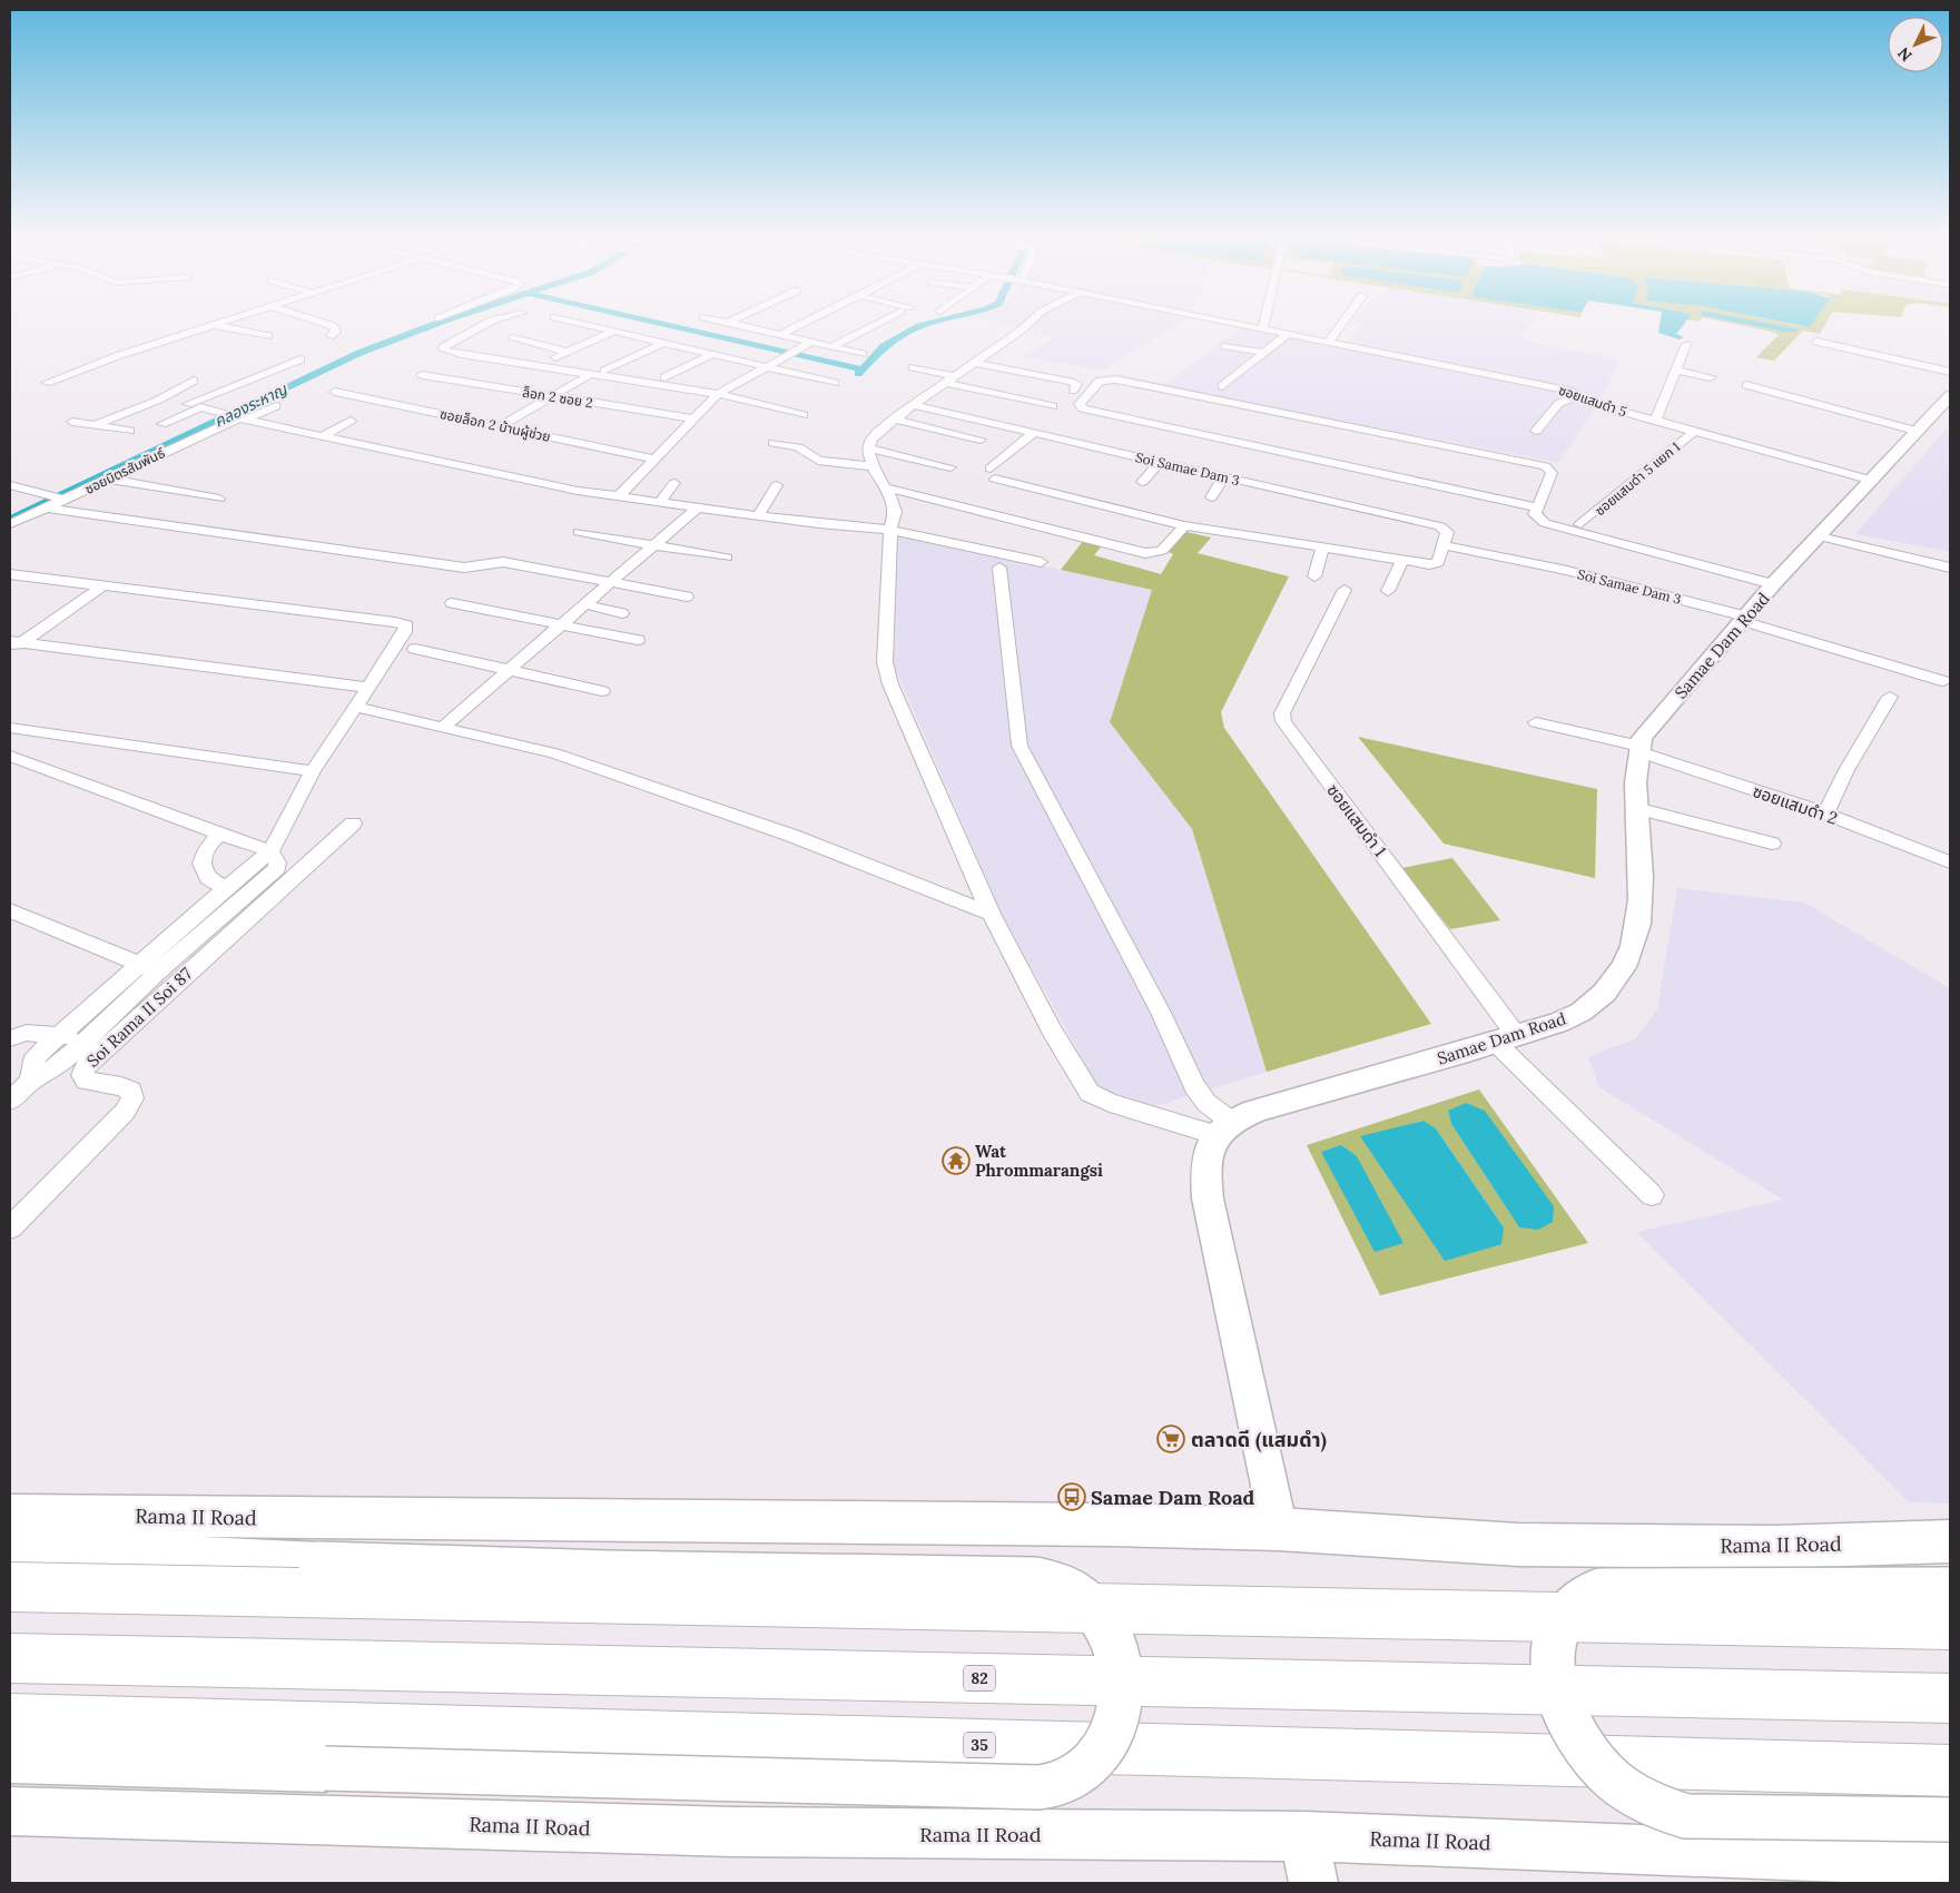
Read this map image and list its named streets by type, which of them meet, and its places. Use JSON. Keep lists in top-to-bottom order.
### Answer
{
  "streets": {
    "highway": ["82", "35"],
    "main road": ["Rama II Road"],
    "street": [
      "ล็อก 2 ซอย 2",
      "ซอยแสมดำ 5",
      "ซอยล็อก 2 บ้านผู้ช่วย",
      "Soi Samae Dam 3",
      "ซอยมิตรสัมพันธ์",
      "ซอยแสมดำ 5 แยก 1",
      "Samae Dam Road",
      "ซอยแสมดำ 2",
      "ซอยแสมดำ 1",
      "Soi Rama II Soi 87"
    ]
  },
  "crossings": [
    ["ซอยแสมดำ 5", "ซอยแสมดำ 5 แยก 1"],
    ["ซอยแสมดำ 5", "Samae Dam Road"],
    ["Soi Samae Dam 3", "Samae Dam Road"],
    ["Samae Dam Road", "ซอยแสมดำ 2"],
    ["Samae Dam Road", "ซอยแสมดำ 1"]
  ],
  "water": ["คลองระหาญ"],
  "places": {
    "temple": ["Wat Phrommarangsi"],
    "supermarket": ["ตลาดดี (แสมดำ)"],
    "bus stop": ["Samae Dam Road"]
  },
  "north": "bottom left"
}
